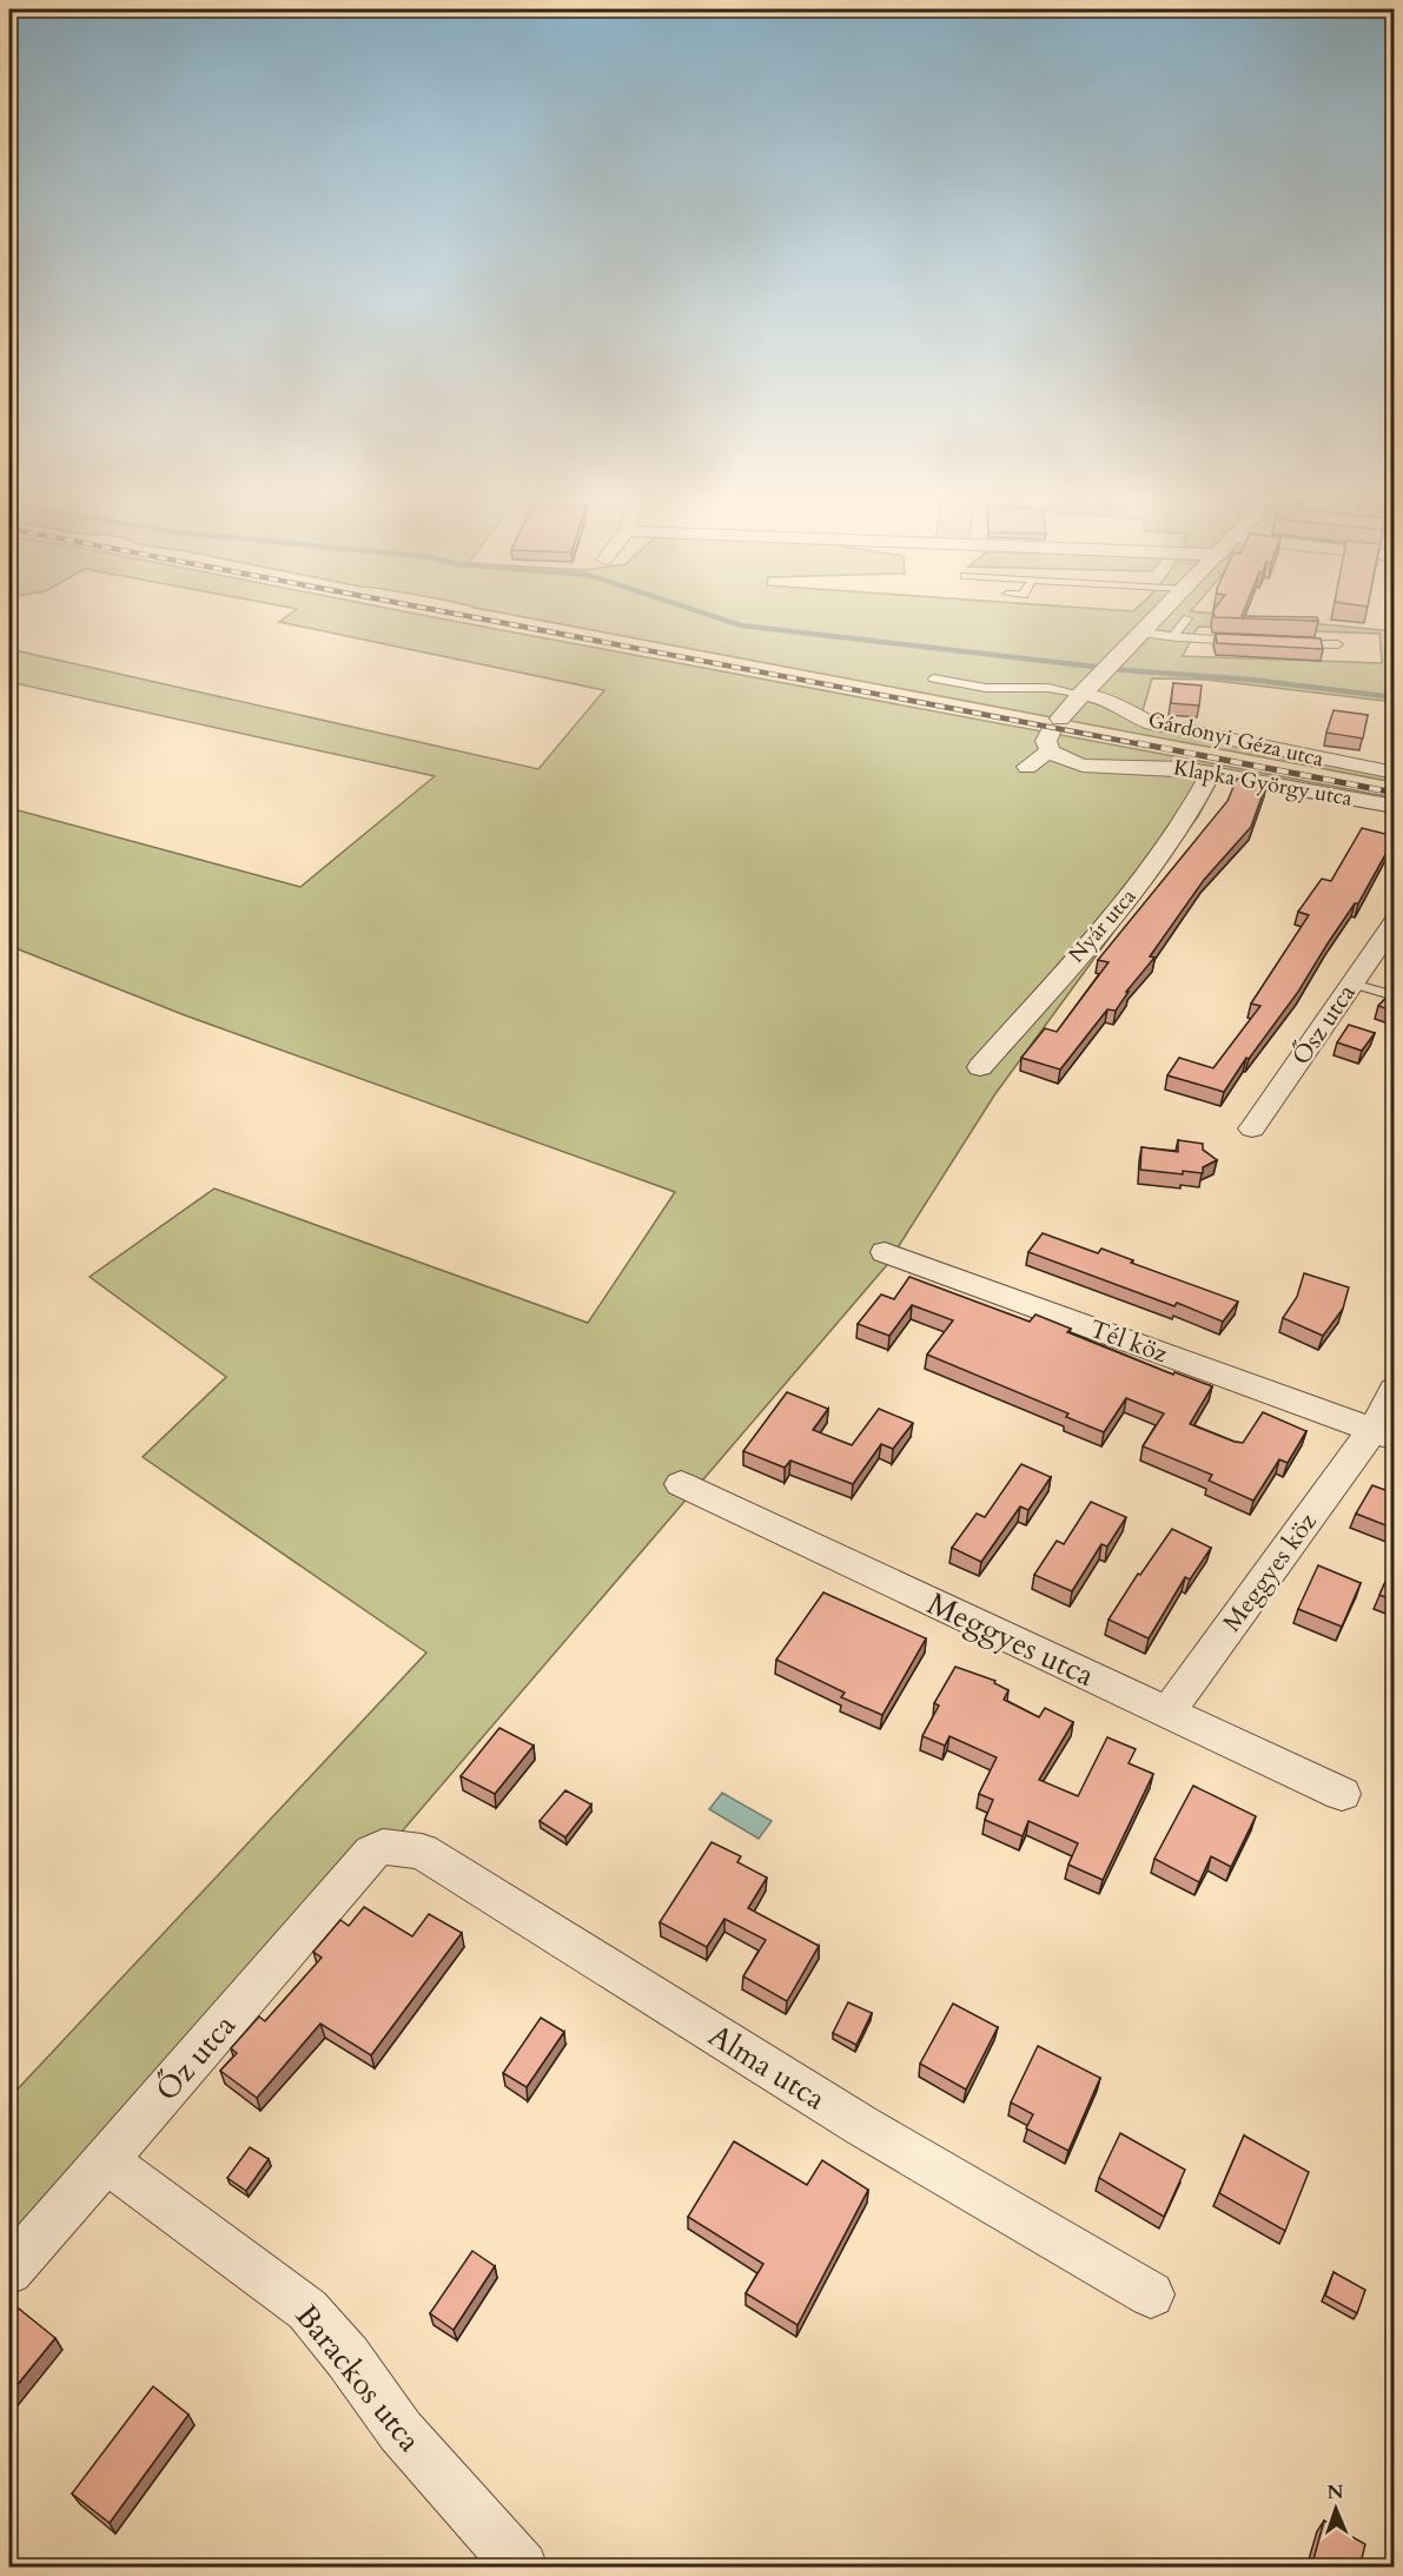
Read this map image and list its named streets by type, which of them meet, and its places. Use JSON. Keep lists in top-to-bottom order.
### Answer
{
  "streets": {
    "street": [
      "Gárdonyi Géza utca",
      "Klapka György utca",
      "Nyár utca",
      "Ősz utca",
      "Tél köz",
      "Meggyes köz",
      "Meggyes utca",
      "Őz utca",
      "Alma utca",
      "Barackos utca"
    ]
  },
  "crossings": [
    ["Klapka György utca", "Nyár utca"],
    ["Tél köz", "Meggyes köz"],
    ["Meggyes köz", "Meggyes utca"],
    ["Őz utca", "Alma utca"],
    ["Őz utca", "Barackos utca"]
  ],
  "north": "top"
}
